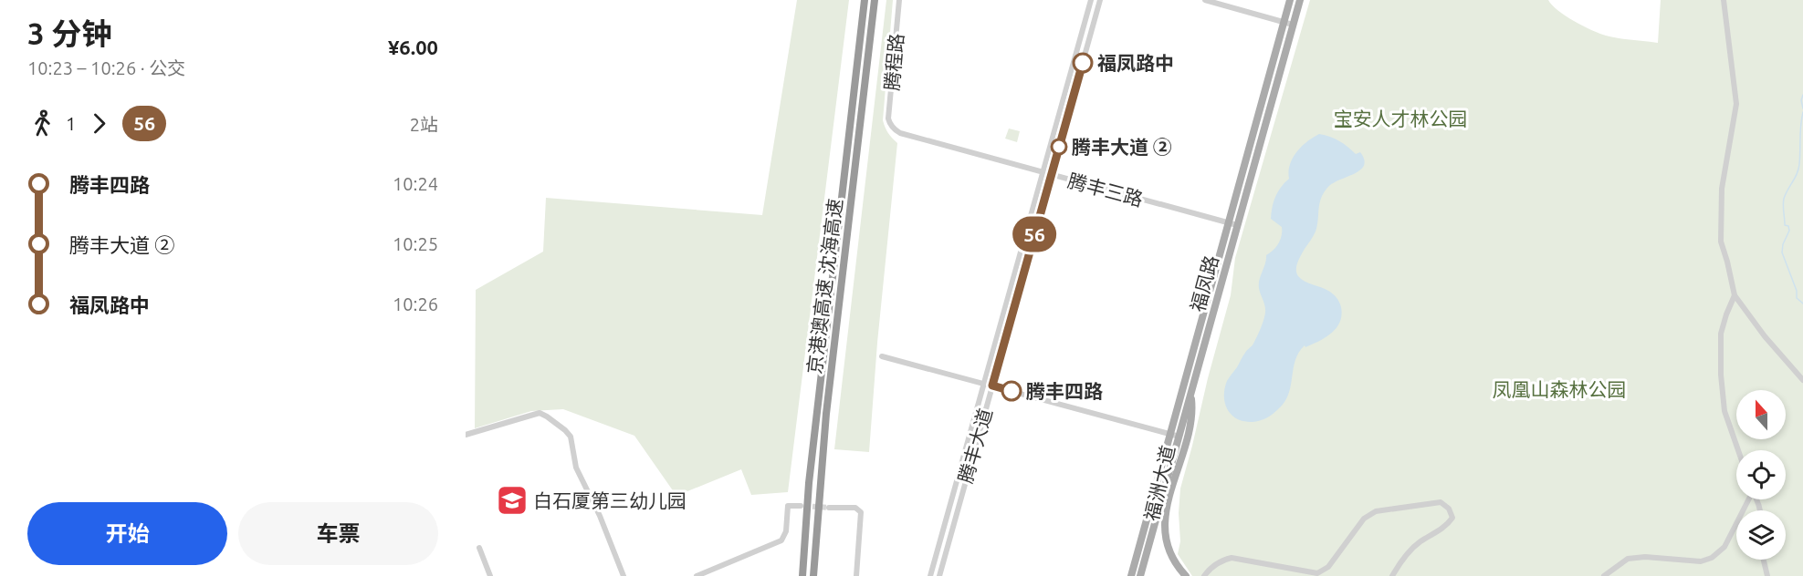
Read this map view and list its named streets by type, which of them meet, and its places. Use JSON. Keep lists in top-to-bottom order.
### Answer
{
  "streets": {
    "highway": ["京港澳高速 沈海高速"],
    "main road": ["福凤路", "福洲大道"],
    "street": ["腾程路", "腾丰三路", "腾丰大道"]
  },
  "crossings": [
    ["腾程路", "腾丰三路"],
    ["腾丰三路", "福凤路"],
    ["腾丰三路", "腾丰大道"],
    ["福凤路", "福洲大道"]
  ],
  "parks": ["宝安人才林公园", "凤凰山森林公园"],
  "places": {
    "other": ["福凤路中", "腾丰大道 ②", "腾丰四路"],
    "school or university": ["白石厦第三幼儿园"]
  },
  "lines": ["bus line 56"],
  "north": "top",
  "page": {
    "heading": ["3 分钟", "10:23 – 10:26 · 公交", "¥6.00"],
    "on_map": "56",
    "legs": ["1", "56", "2站"],
    "list": [
      {
        "name": "腾丰四路",
        "value": "10:24"
      },
      {
        "name": "腾丰大道 ②",
        "value": "10:25"
      },
      {
        "name": "福凤路中",
        "value": "10:26"
      }
    ],
    "buttons": ["开始", "车票"]
  }
}
